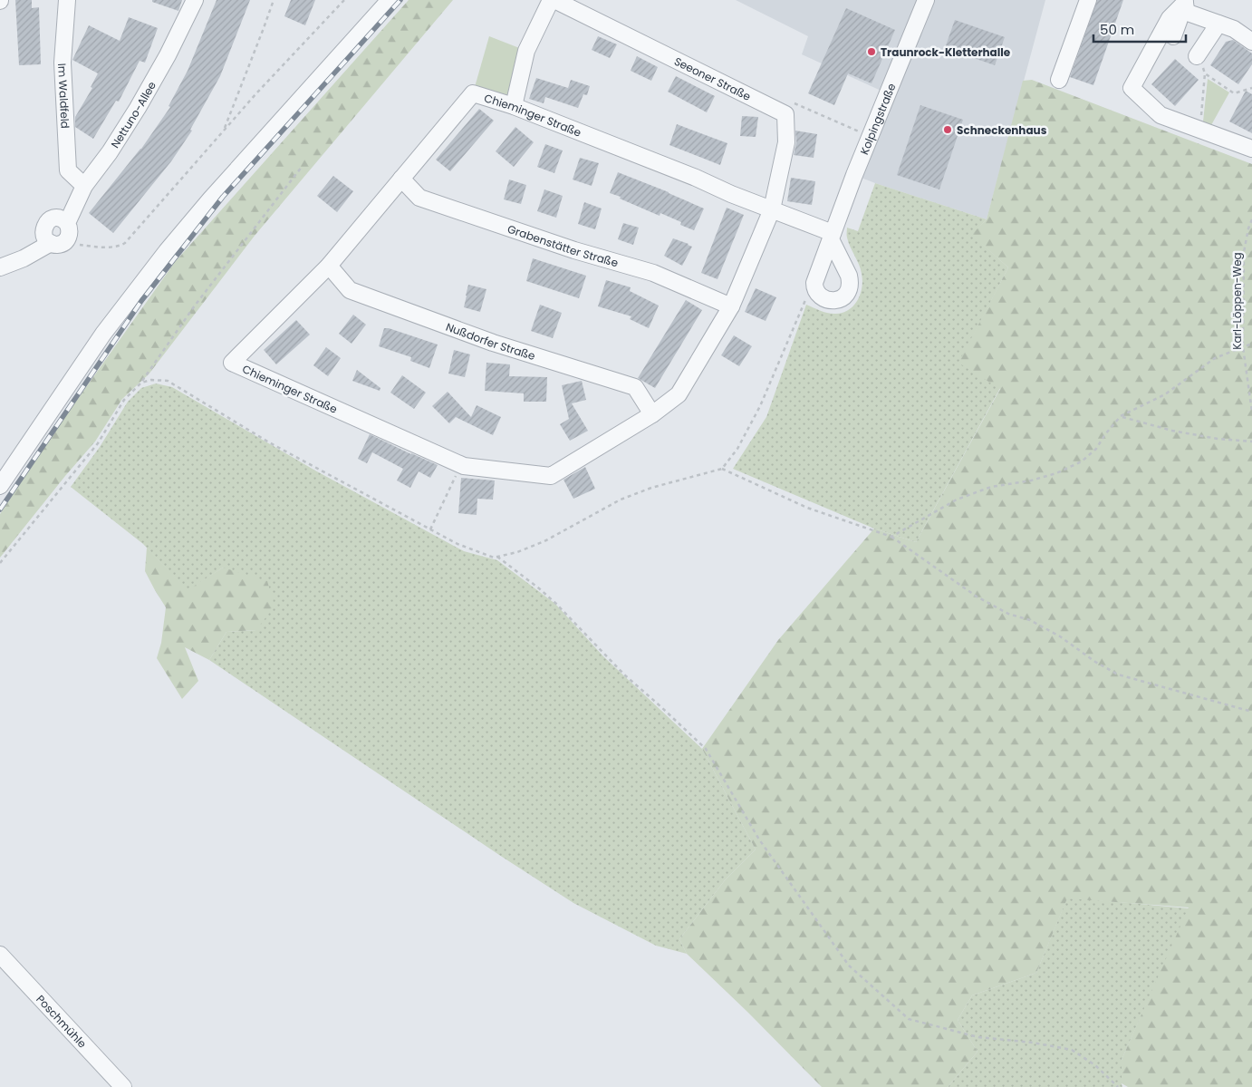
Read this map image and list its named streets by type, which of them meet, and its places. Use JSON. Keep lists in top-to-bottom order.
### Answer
{
  "streets": {
    "street": [
      "Seeoner Straße",
      "Im Waldfeld",
      "Nettuno-Allee",
      "Chieminger Straße",
      "Kolpingstraße",
      "Grabenstätter Straße",
      "Nußdorfer Straße",
      "Poschmühle"
    ],
    "path": ["Karl-Löppen-Weg"]
  },
  "crossings": [
    ["Im Waldfeld", "Nettuno-Allee"],
    ["Chieminger Straße", "Kolpingstraße"],
    ["Chieminger Straße", "Grabenstätter Straße"],
    ["Chieminger Straße", "Nußdorfer Straße"]
  ],
  "places": ["Traunrock-Kletterhalle", "Schneckenhaus"],
  "scale_bar": "50 m"
}
